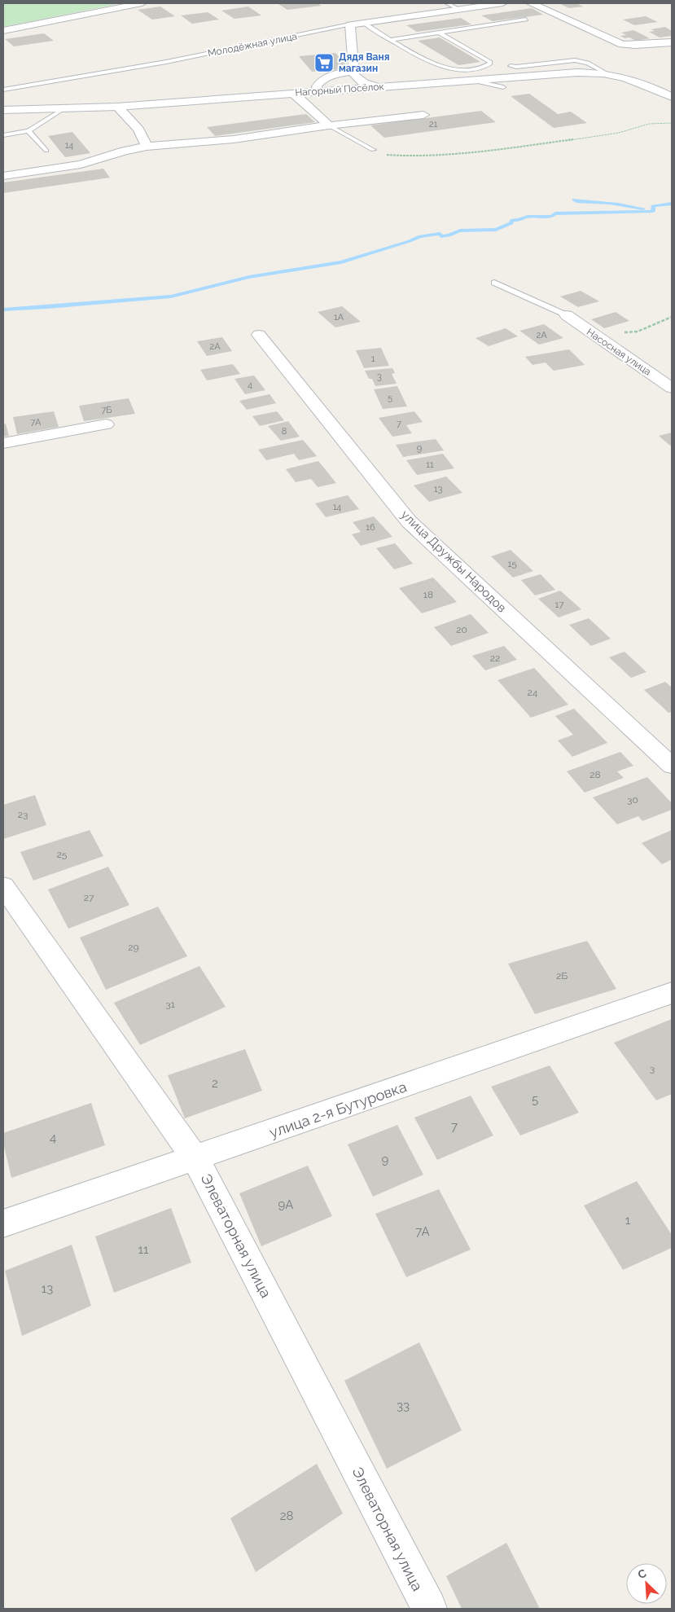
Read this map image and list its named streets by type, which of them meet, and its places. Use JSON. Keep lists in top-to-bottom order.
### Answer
{
  "streets": {
    "street": [
      "Молодёжная улица",
      "Нагорный Посёлок",
      "Насосная улица",
      "улица Дружбы Народов",
      "улица 2-я Бутуровка",
      "Элеваторная улица"
    ]
  },
  "crossings": [
    ["улица 2-я Бутуровка", "Элеваторная улица"]
  ],
  "places": {
    "supermarket": ["Дядя Ваня магазин"]
  },
  "house_numbers": [
    "21",
    "14",
    "1А",
    "2А",
    "2А",
    "1",
    "3",
    "4",
    "5",
    "7Б",
    "7А",
    "7",
    "8",
    "9",
    "11",
    "13",
    "14",
    "16",
    "15",
    "18",
    "17",
    "20",
    "22",
    "24",
    "28",
    "30",
    "23",
    "25",
    "27",
    "29",
    "2Б",
    "31",
    "3",
    "2",
    "5",
    "7",
    "4",
    "9",
    "9А",
    "1",
    "7А",
    "11",
    "13",
    "33",
    "28"
  ],
  "north": "top left"
}
